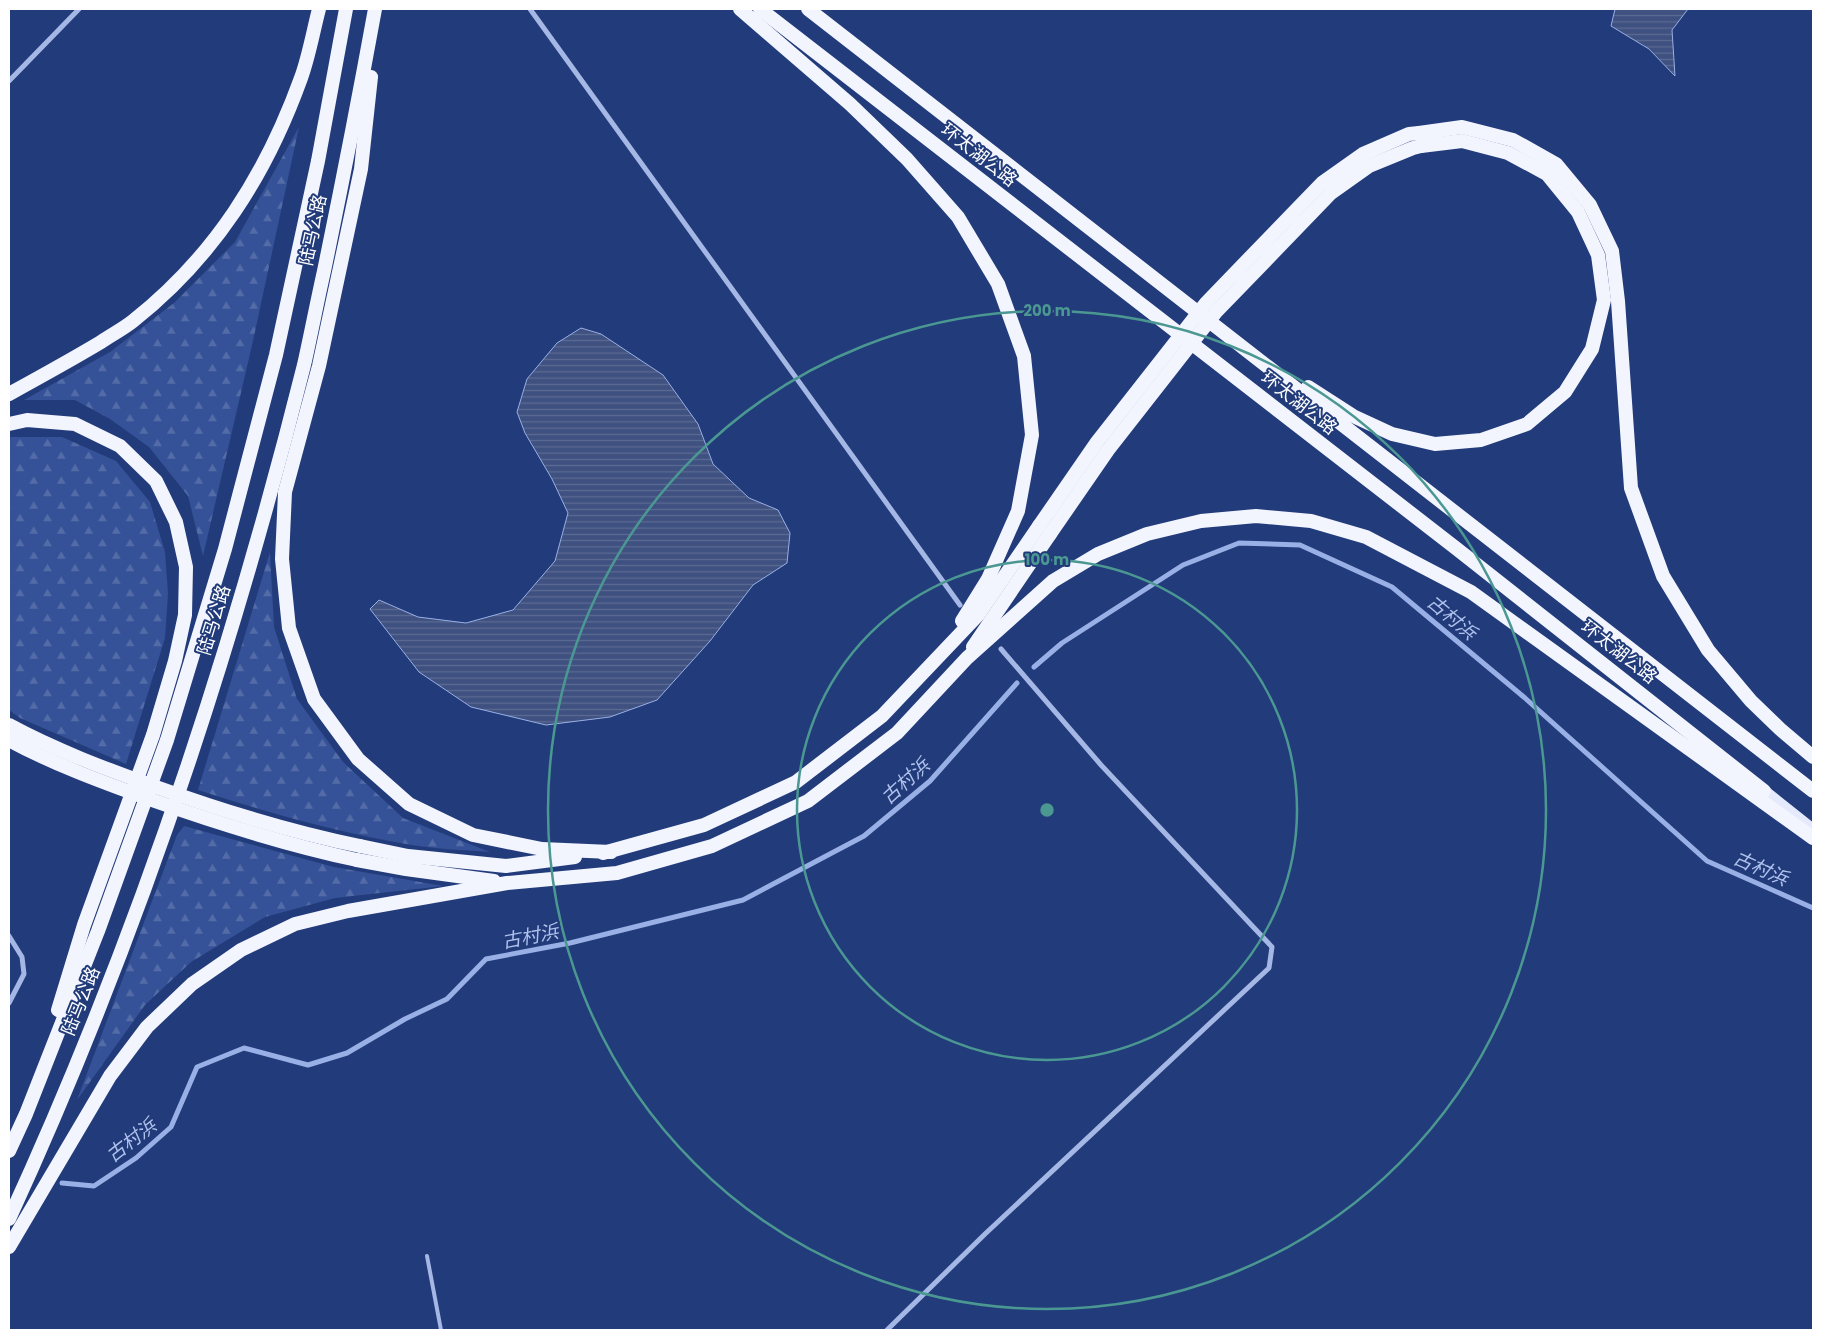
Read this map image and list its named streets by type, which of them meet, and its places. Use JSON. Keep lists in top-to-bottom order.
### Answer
{
  "streets": {
    "highway": ["环太湖公路", "陆马公路"]
  },
  "water": ["古村浜"],
  "rings": ["200 m", "100 m"]
}
